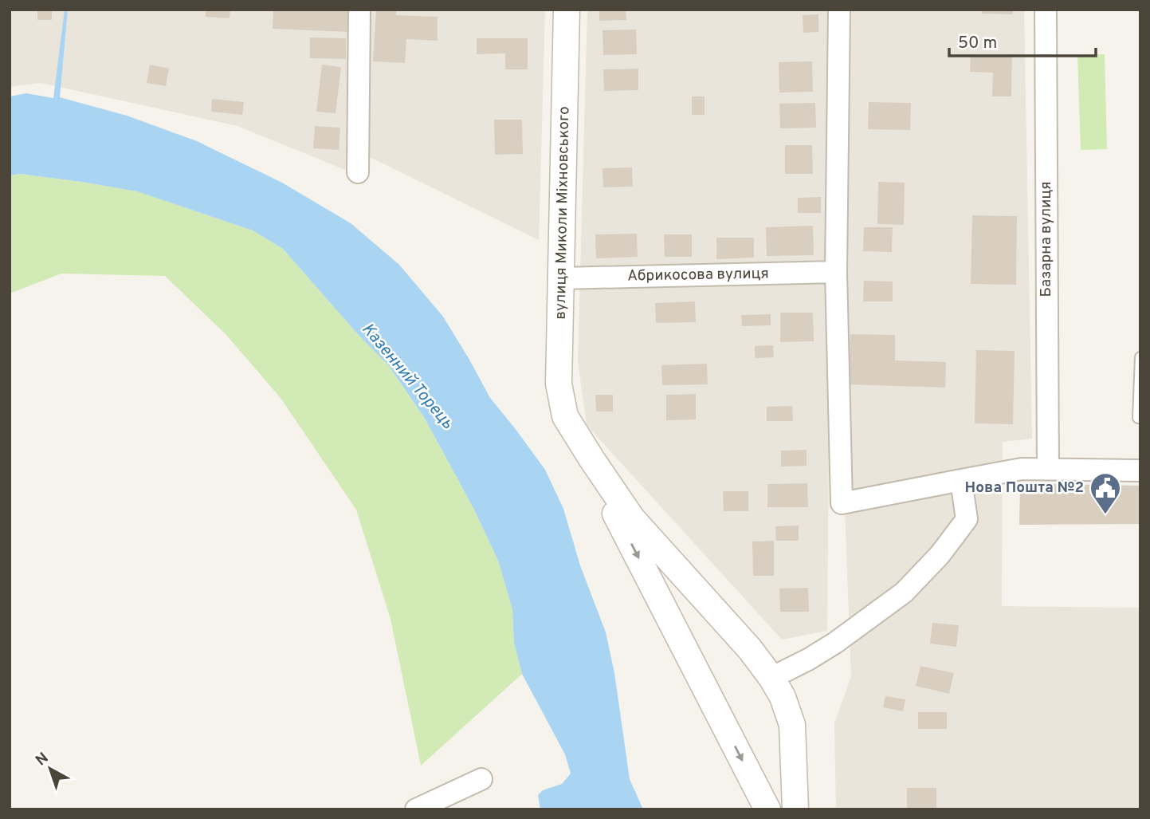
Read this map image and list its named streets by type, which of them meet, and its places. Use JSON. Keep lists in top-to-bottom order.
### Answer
{
  "streets": {
    "street": ["вулиця Миколи Міхновського", "Базарна вулиця", "Абрикосова вулиця"]
  },
  "crossings": [
    ["вулиця Миколи Міхновського", "Абрикосова вулиця"]
  ],
  "water": ["Казенний Торець"],
  "places": {
    "public building": ["Нова Пошта №2"]
  },
  "scale_bar": "50 m",
  "north": "top left"
}
